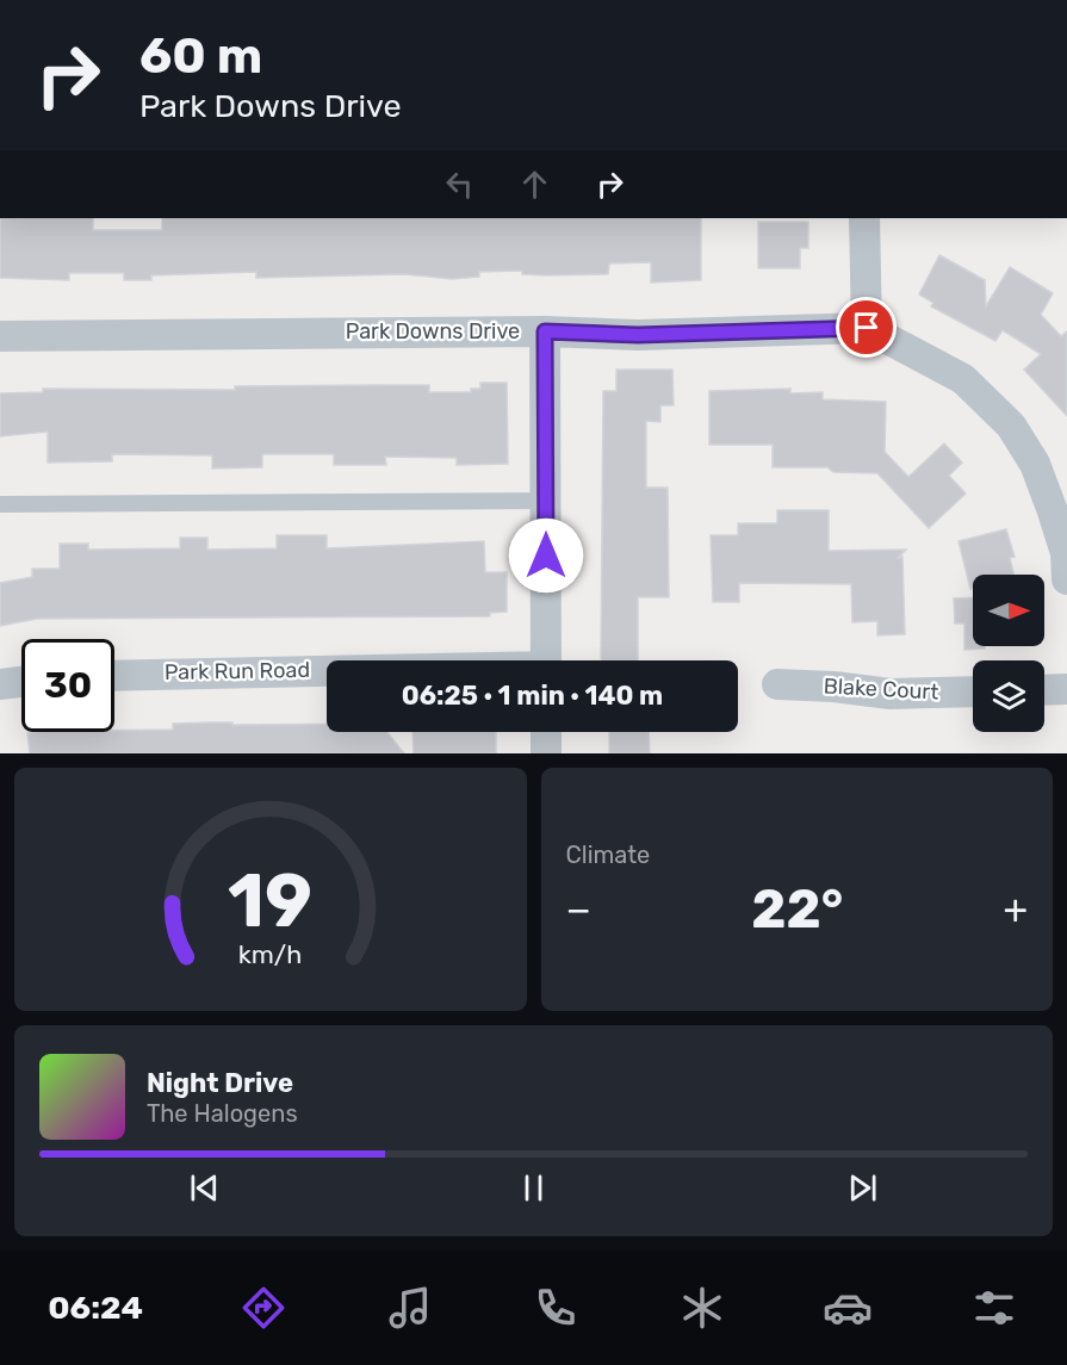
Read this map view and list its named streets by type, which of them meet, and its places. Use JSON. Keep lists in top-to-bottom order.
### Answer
{
  "streets": {
    "street": ["Park Downs Drive", "Park Run Road", "Blake Court"]
  },
  "north": "right",
  "page": {
    "turn": ["60 m", "Park Downs Drive"],
    "limit": "30",
    "trip": "06:25 · 1 min · 140 m",
    "tile": "Climate",
    "heat": ["−", "22°", "+"],
    "song": ["Night Drive", "The Halogens"],
    "tabs": "06:24",
    "gauge": ["19", "km/h"]
  }
}
